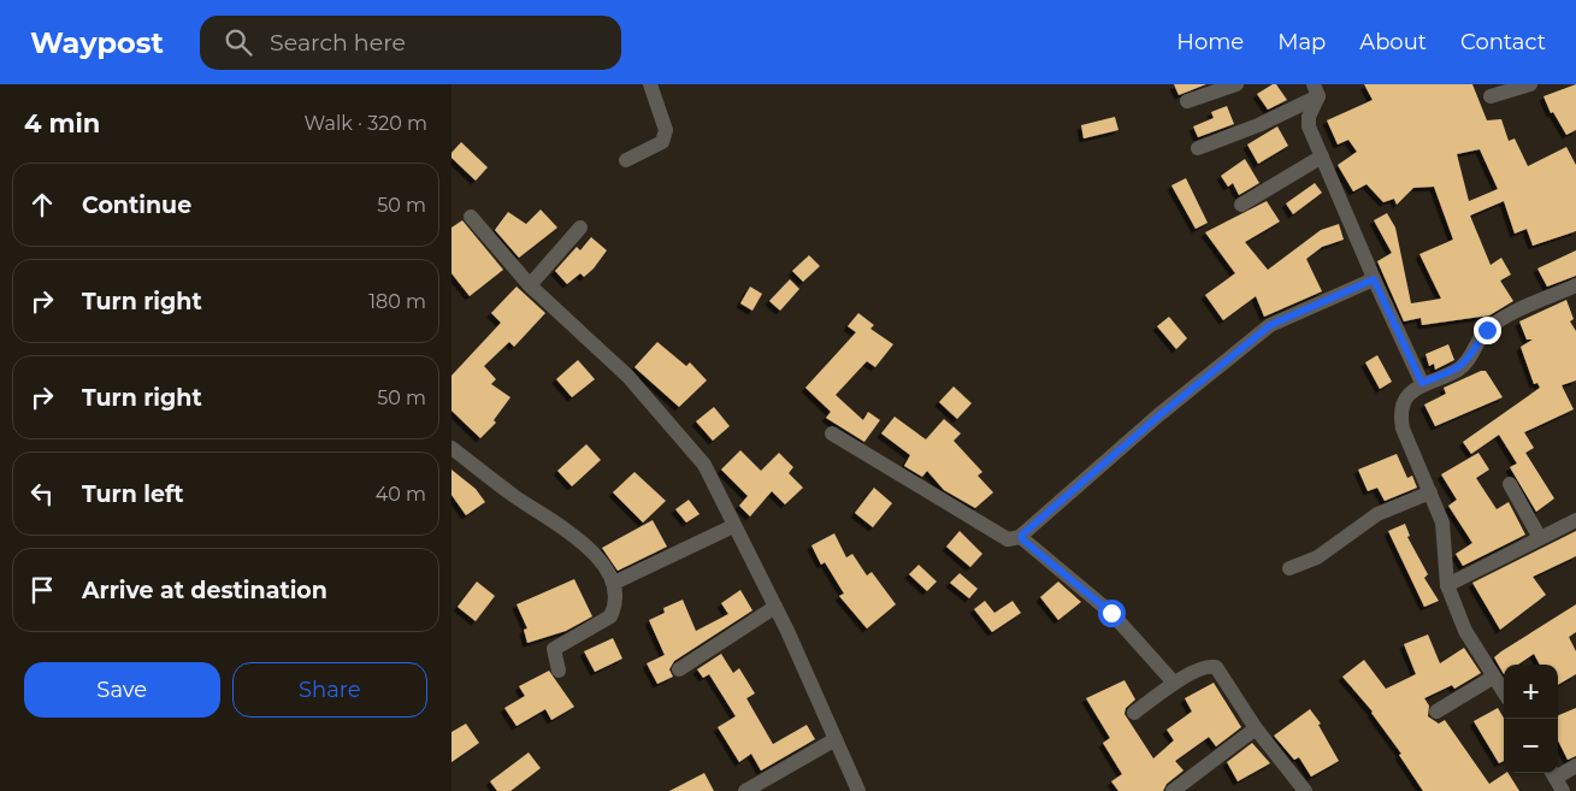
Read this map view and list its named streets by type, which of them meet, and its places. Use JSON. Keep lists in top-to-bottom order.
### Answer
{
  "page": {
    "header": "Waypost",
    "search": "Search here",
    "nav": [
      "Home",
      "Map",
      "About",
      "Contact"
    ],
    "heading": ["4 min", "Walk · 320 m"],
    "list": [
      ["Continue", "50 m"],
      ["Turn right", "180 m"],
      ["Turn right", "50 m"],
      ["Turn left", "40 m"],
      "Arrive at destination"
    ],
    "buttons": ["Save", "Share"],
    "map_buttons": ["+", "−"]
  }
}
